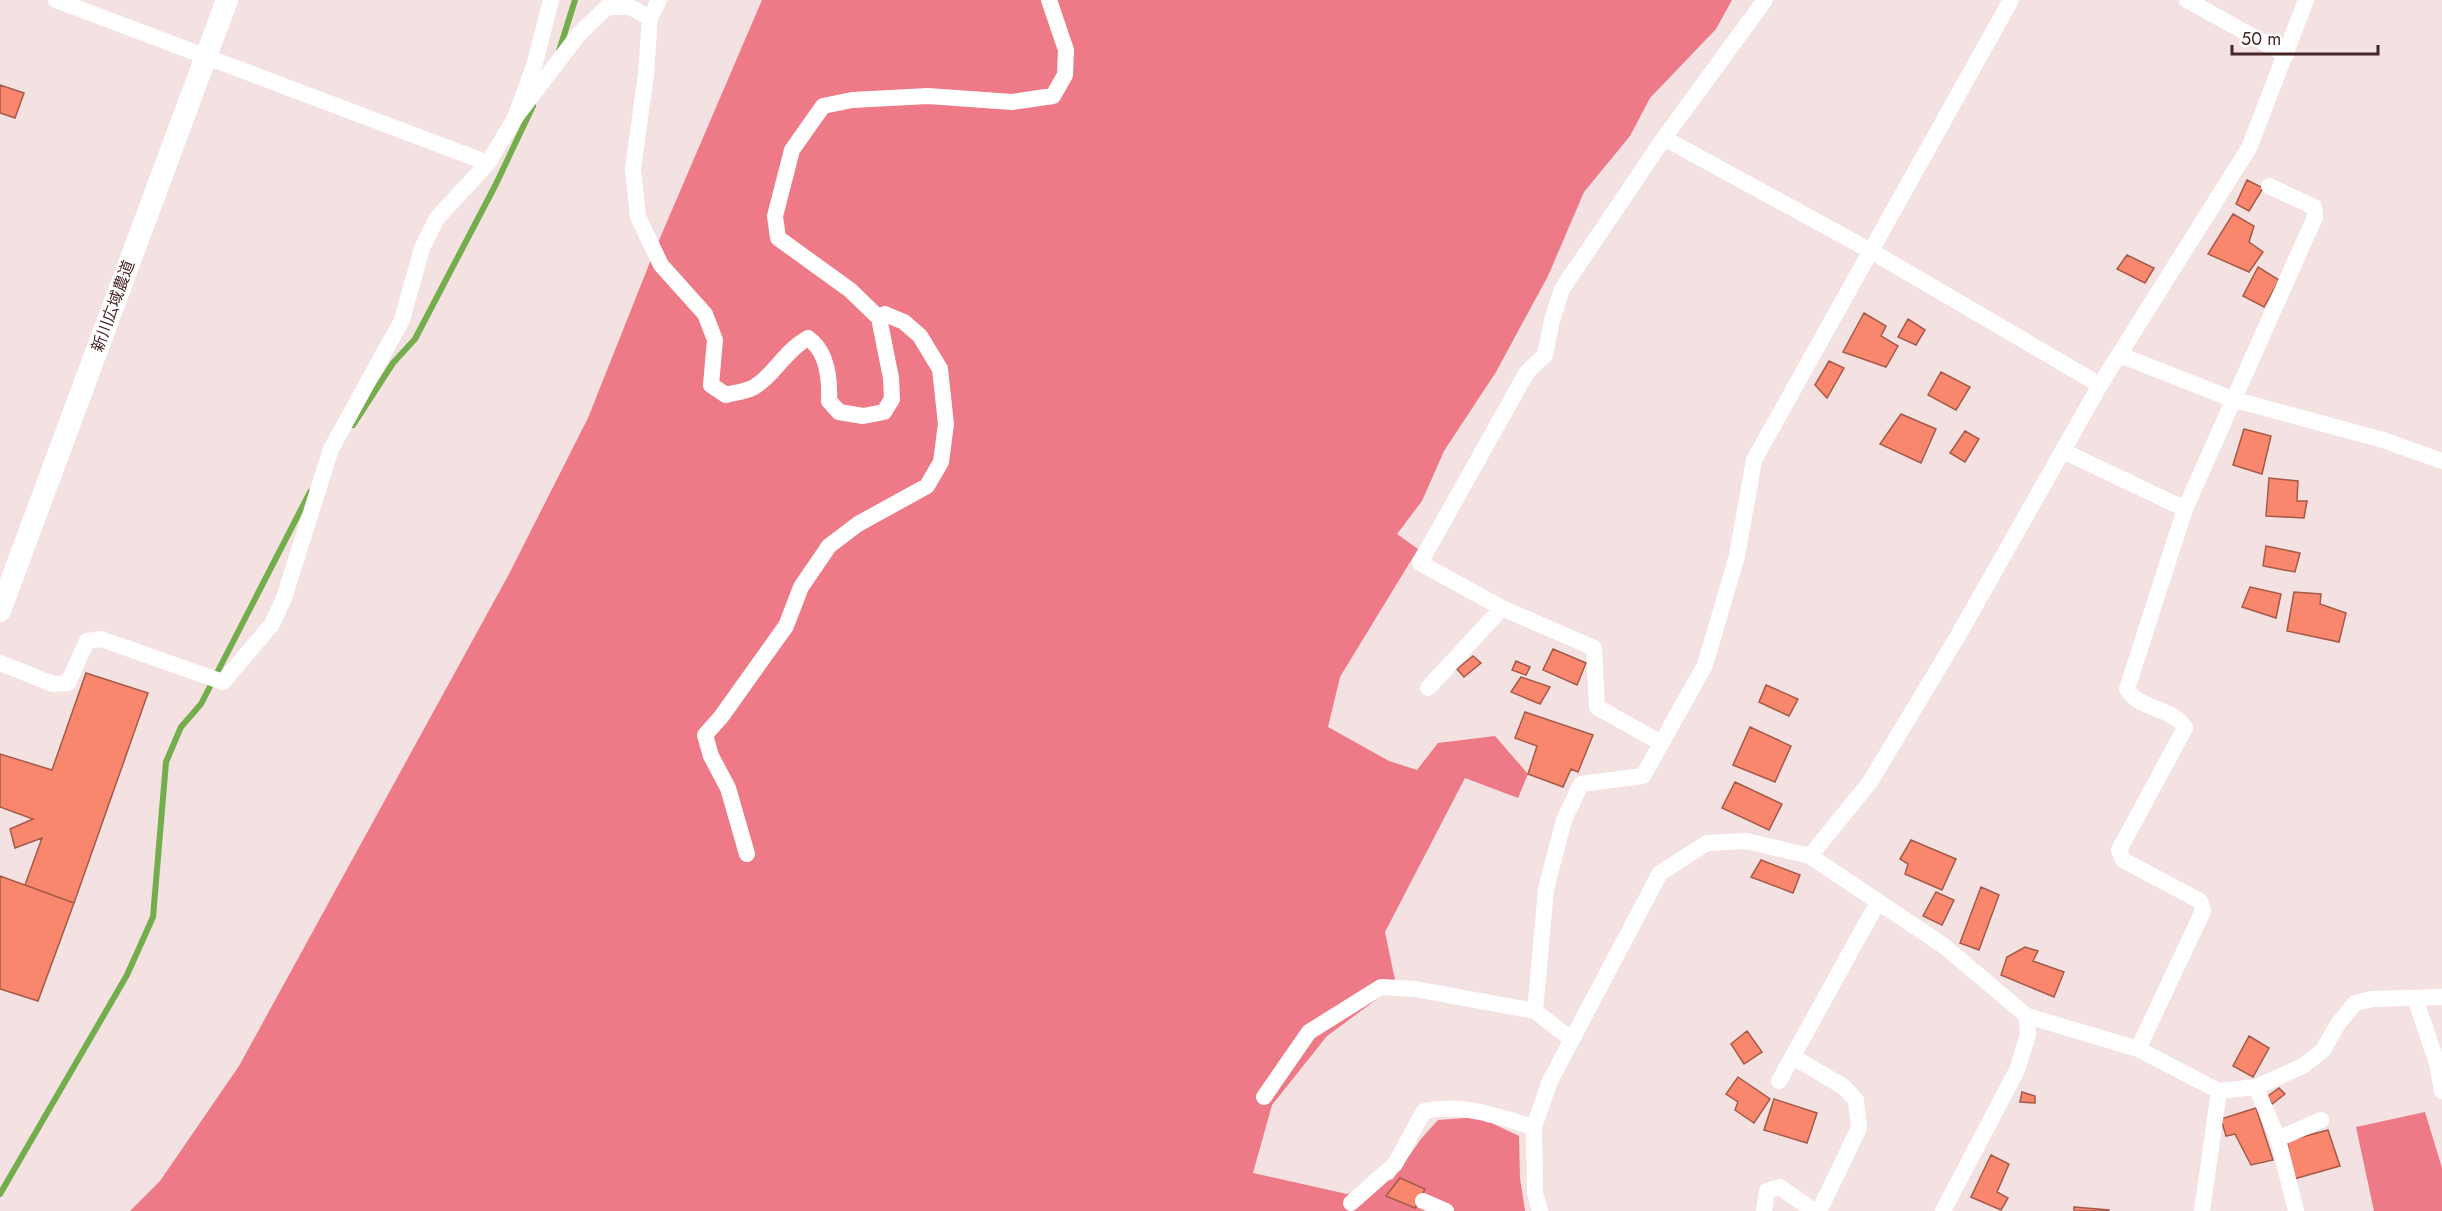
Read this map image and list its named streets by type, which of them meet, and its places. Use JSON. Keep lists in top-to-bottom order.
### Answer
{
  "streets": {
    "street": ["新川広域農道"]
  },
  "scale_bar": "50 m"
}
